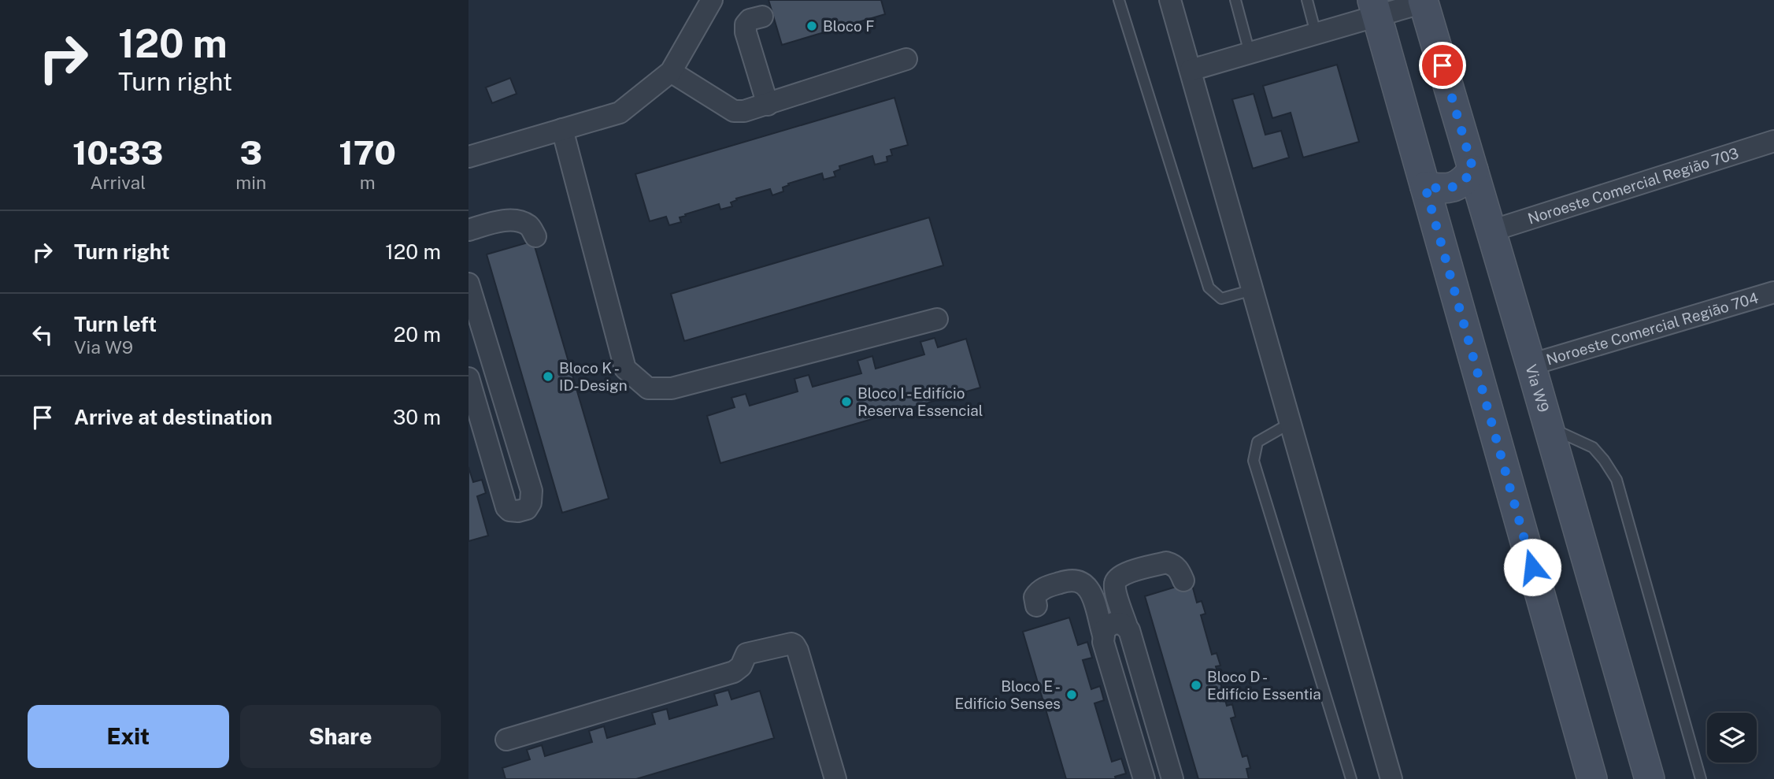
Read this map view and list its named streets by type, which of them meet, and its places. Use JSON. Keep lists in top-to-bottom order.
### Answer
{
  "streets": {
    "street": ["Noroeste Comercial Região 703", "Noroeste Comercial Região 704", "Via W9"]
  },
  "crossings": [
    ["Noroeste Comercial Região 703", "Via W9"],
    ["Noroeste Comercial Região 704", "Via W9"]
  ],
  "places": [
    "Bloco F",
    "Bloco K - ID-Design",
    "Bloco I - Edifício Reserva Essencial",
    "Bloco D - Edifício Essentia",
    "Bloco E - Edifício Senses"
  ],
  "page": {
    "turn": ["120 m", "Turn right"],
    "eta": [
      "10:33",
      "Arrival",
      "3",
      "min",
      "170",
      "m"
    ],
    "list": [
      {
        "name": "Turn right",
        "value": "120 m"
      },
      {
        "name": "Turn left",
        "note": "Via W9",
        "value": "20 m"
      },
      {
        "name": "Arrive at destination",
        "value": "30 m"
      }
    ],
    "buttons": ["Exit", "Share"]
  }
}
